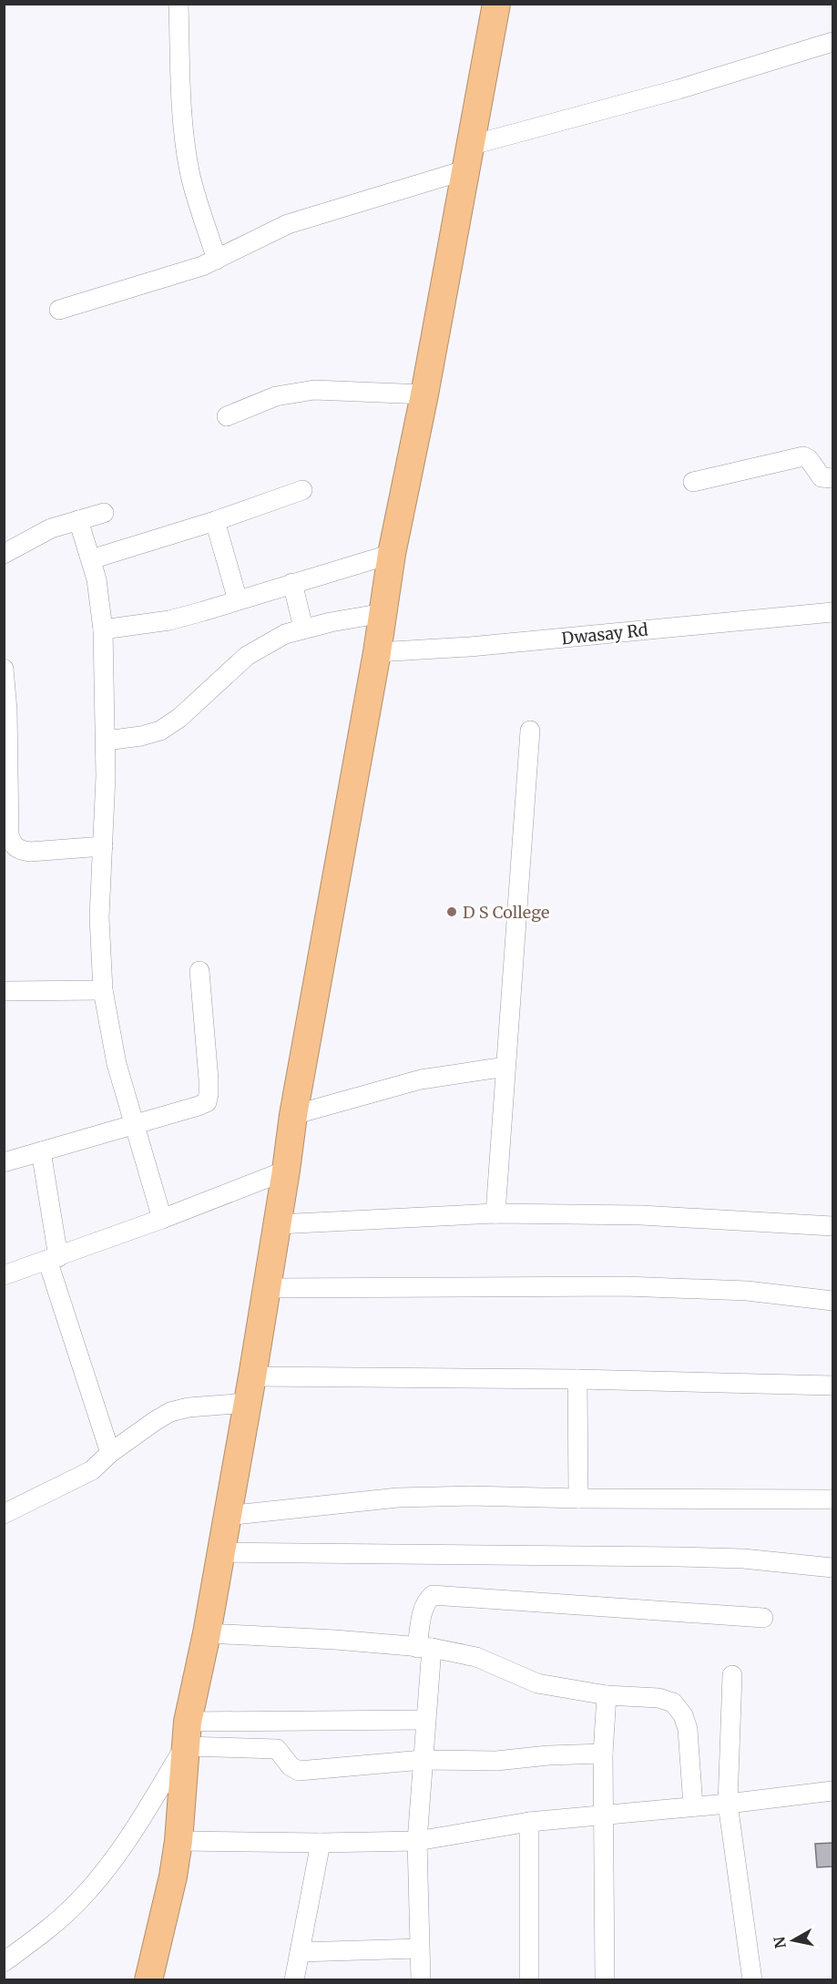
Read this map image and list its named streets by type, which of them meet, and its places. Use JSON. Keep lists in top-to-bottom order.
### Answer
{
  "streets": {
    "street": ["Dwasay Rd"]
  },
  "places": ["D S College"],
  "north": "left"
}
